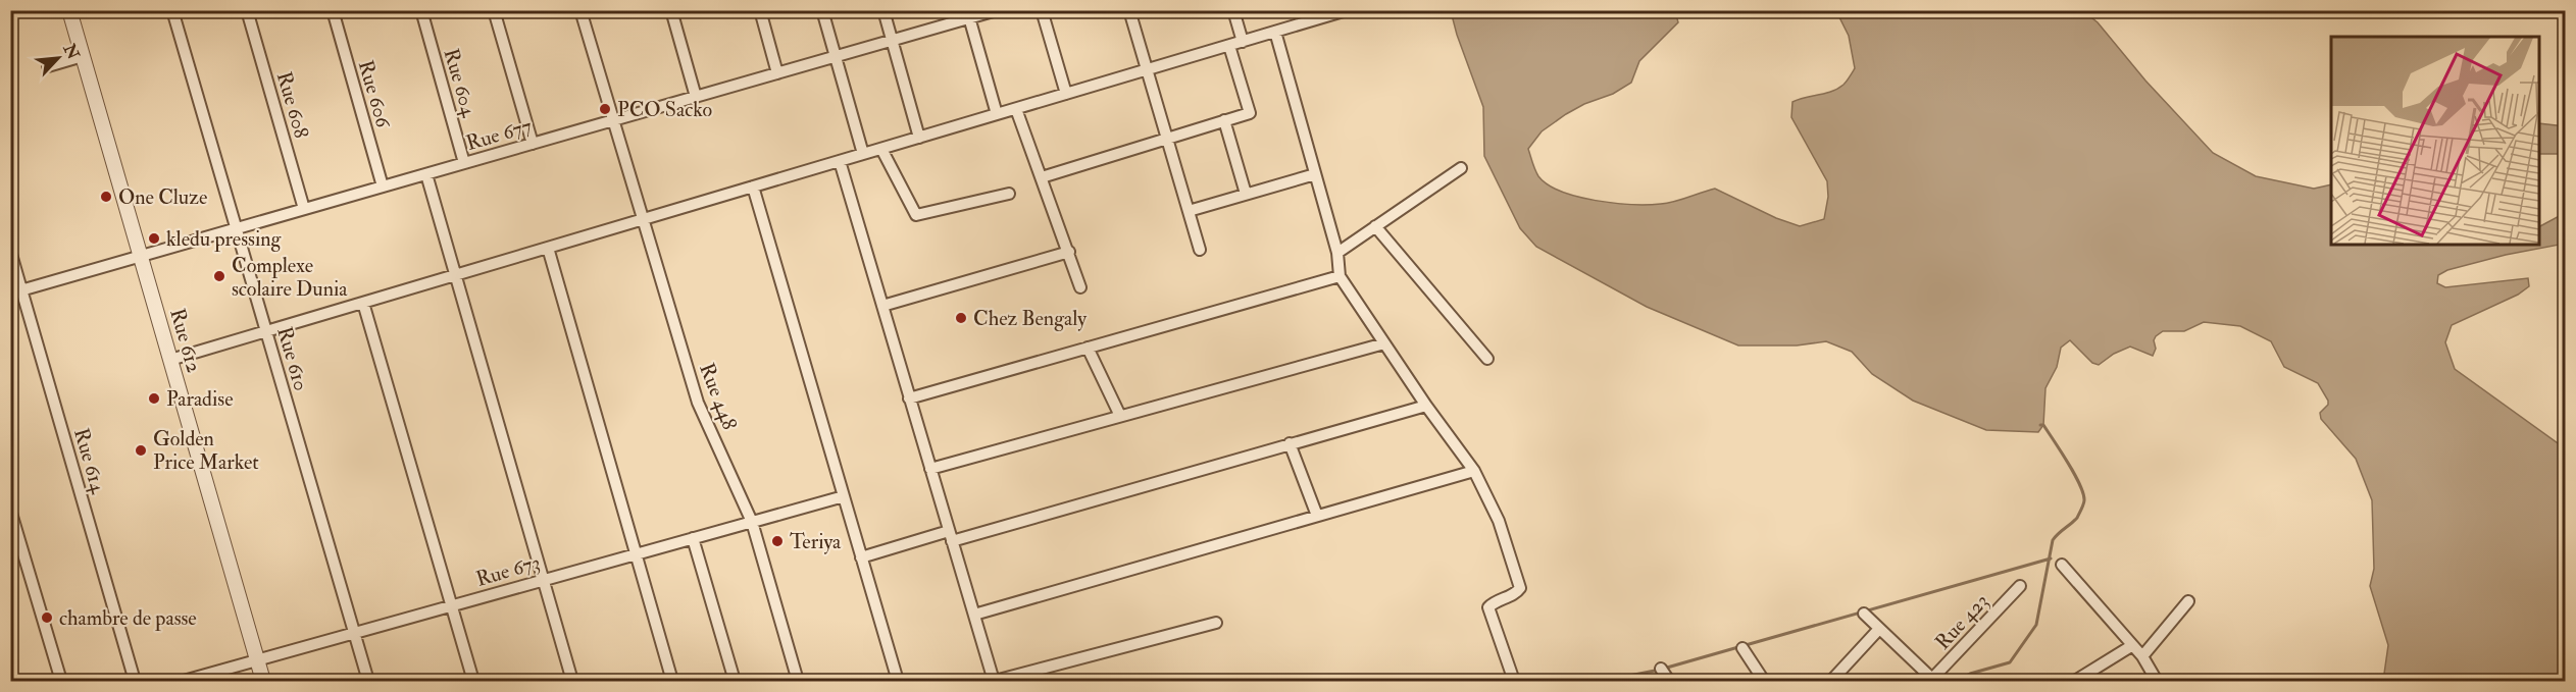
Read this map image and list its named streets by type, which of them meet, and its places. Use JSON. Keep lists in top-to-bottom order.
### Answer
{
  "streets": {
    "street": [
      "Rue 604",
      "Rue 606",
      "Rue 608",
      "Rue 677",
      "Rue 612",
      "Rue 610",
      "Rue 448",
      "Rue 614",
      "Rue 673",
      "Rue 423"
    ]
  },
  "crossings": [
    ["Rue 604", "Rue 677"],
    ["Rue 606", "Rue 677"],
    ["Rue 608", "Rue 677"],
    ["Rue 677", "Rue 612"],
    ["Rue 677", "Rue 610"],
    ["Rue 677", "Rue 448"],
    ["Rue 677", "Rue 614"],
    ["Rue 612", "Rue 673"],
    ["Rue 610", "Rue 673"],
    ["Rue 448", "Rue 673"]
  ],
  "places": [
    "PCO Sacko",
    "One Cluze",
    "kledu pressing",
    "Complexe scolaire Dunia",
    "Chez Bengaly",
    "Paradise",
    "Golden Price Market",
    "Teriya",
    "chambre de passe"
  ],
  "north": "top right"
}
